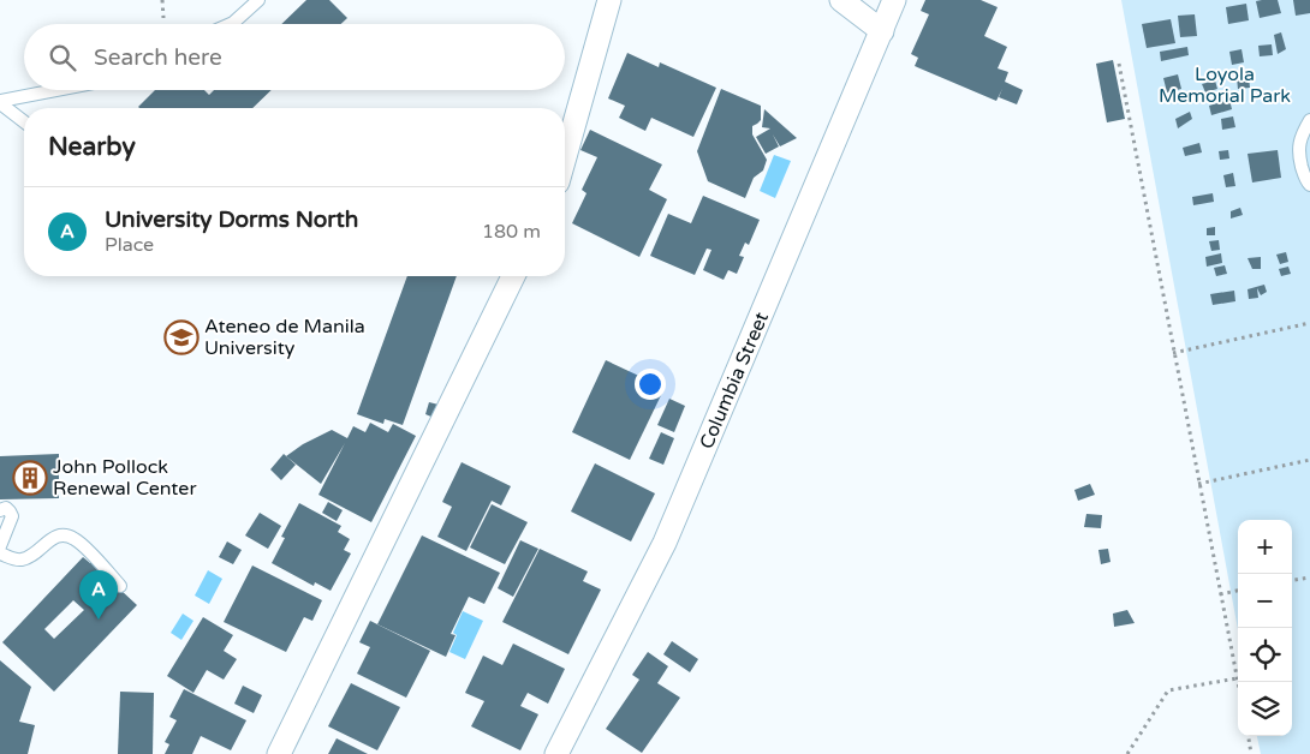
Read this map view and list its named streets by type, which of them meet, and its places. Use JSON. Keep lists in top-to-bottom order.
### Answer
{
  "streets": {
    "street": ["Columbia Street"]
  },
  "parks": ["Loyola Memorial Park"],
  "places": {
    "school or university": ["Ateneo de Manila University"],
    "building": ["John Pollock Renewal Center"]
  },
  "page": {
    "search": "Search here",
    "heading": "Nearby",
    "list": [
      {
        "mark": "A",
        "name": "University Dorms North",
        "note": "Place",
        "value": "180 m"
      }
    ],
    "map_buttons": ["+", "−"],
    "pins": "A"
  }
}
